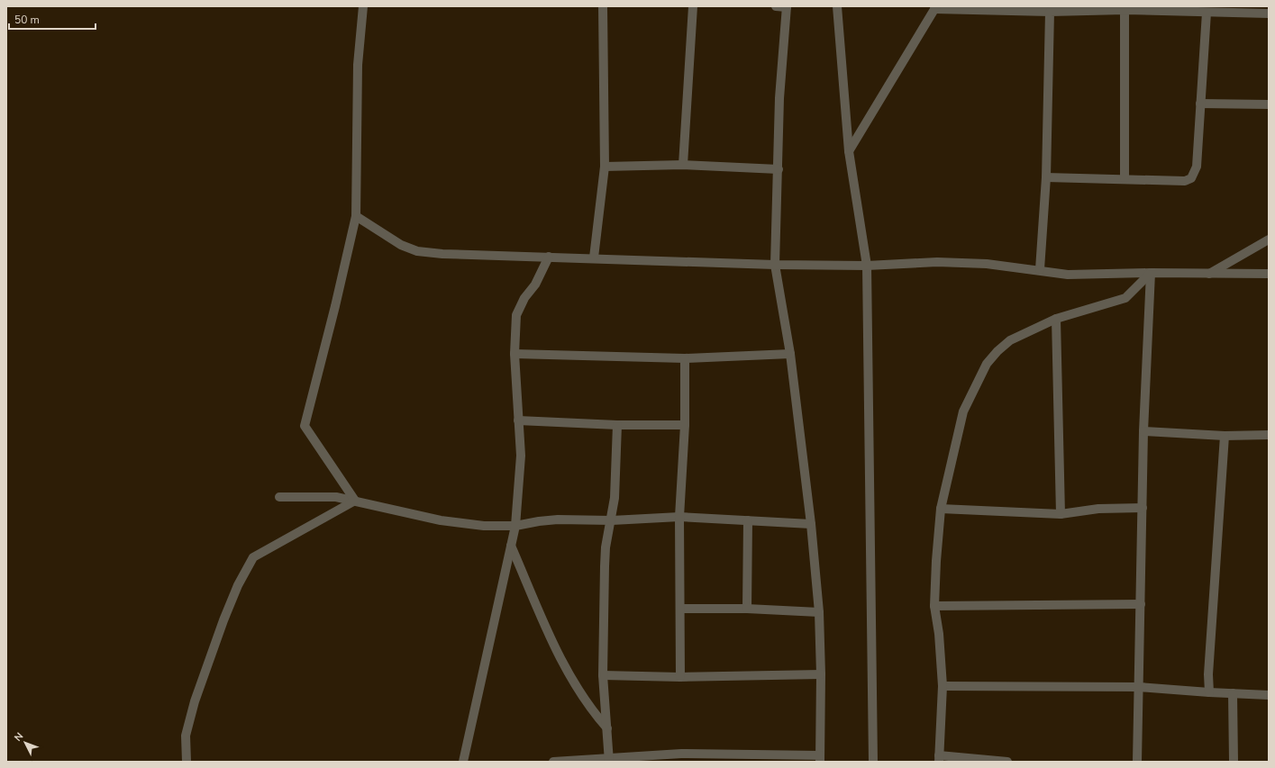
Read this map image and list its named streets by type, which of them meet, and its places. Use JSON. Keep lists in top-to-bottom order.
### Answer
{
  "scale_bar": "50 m",
  "north": "top left"
}
